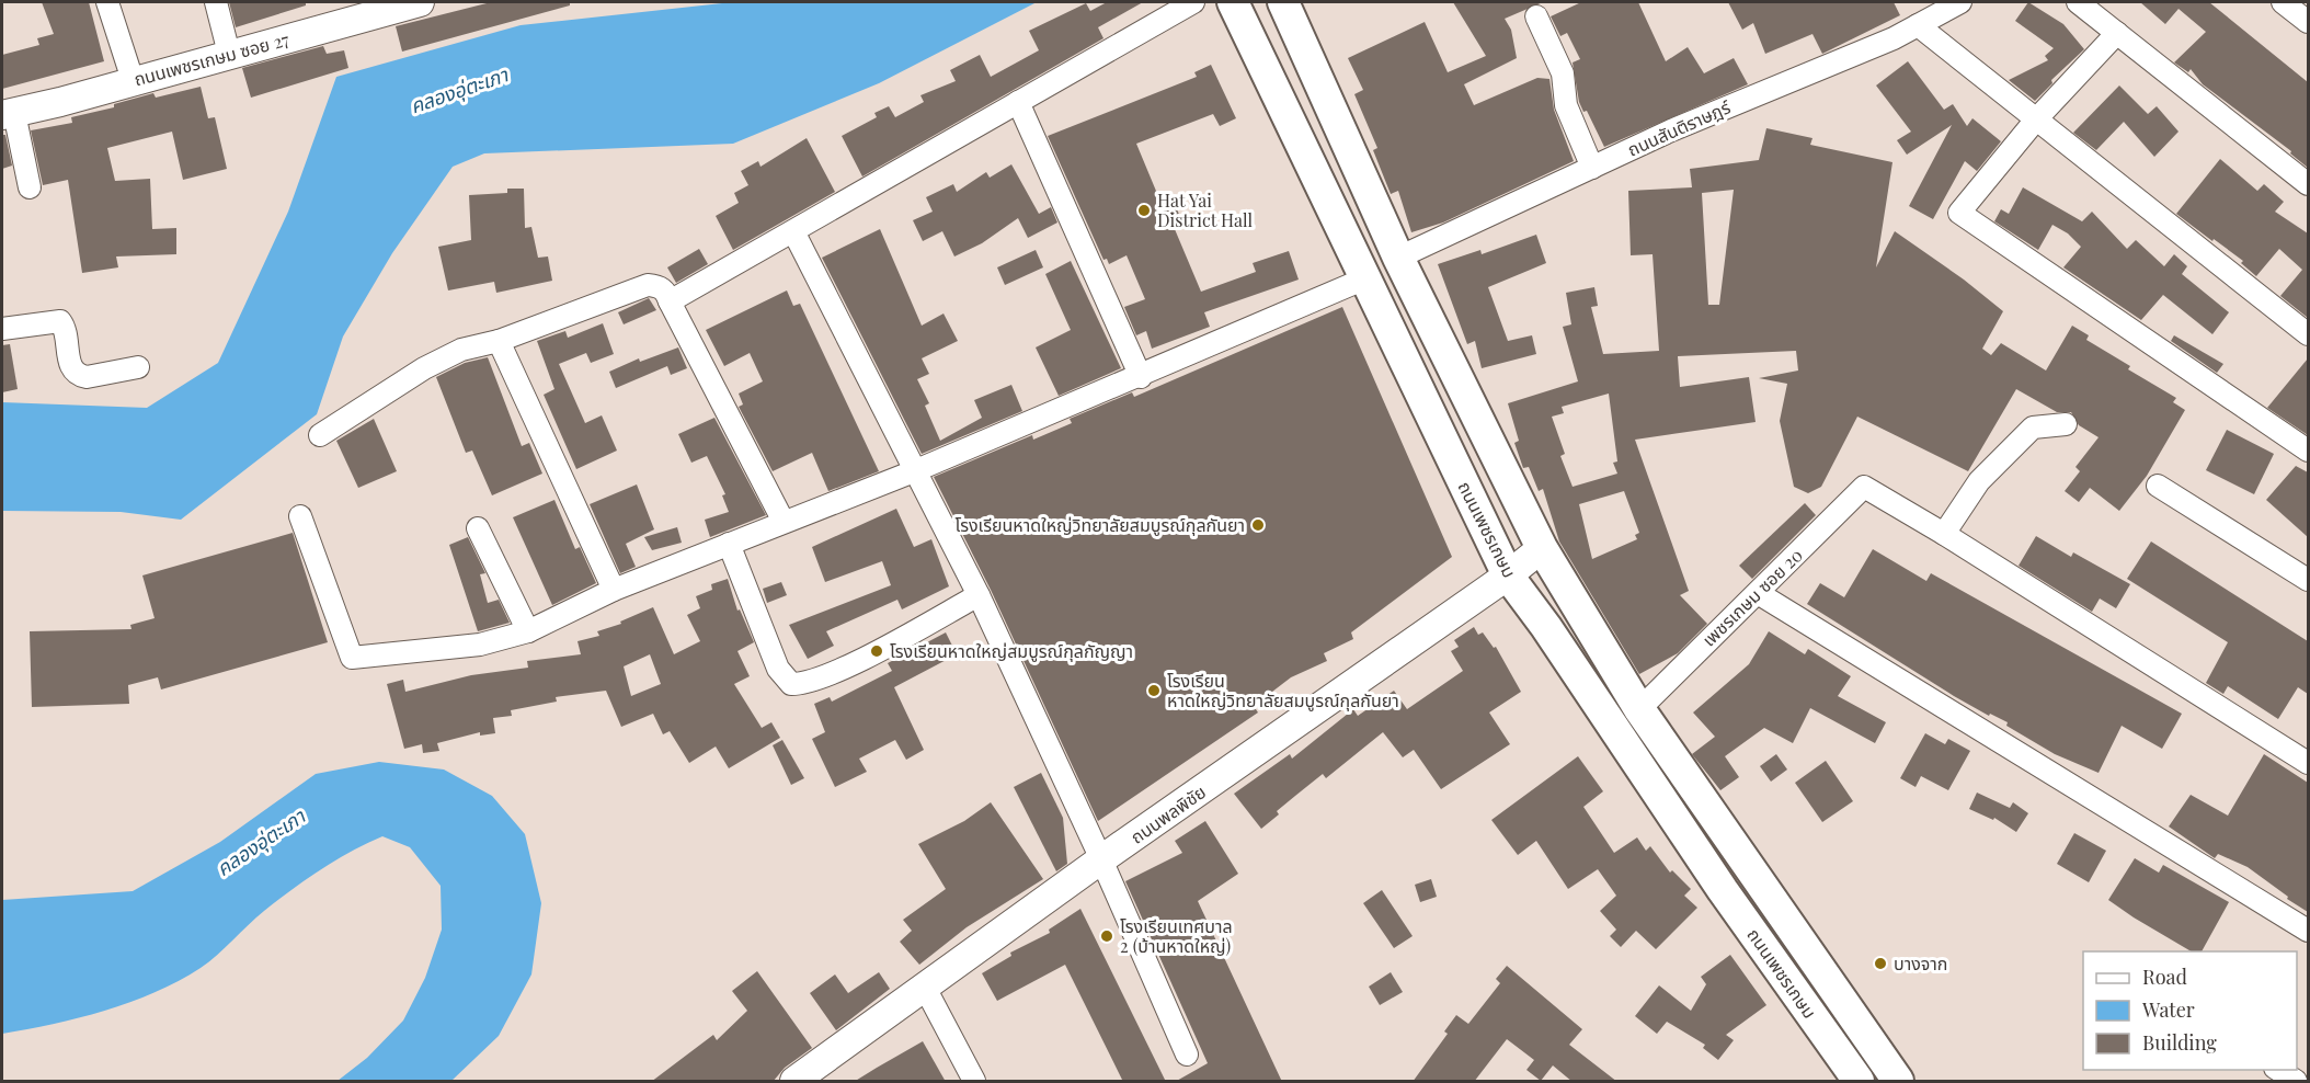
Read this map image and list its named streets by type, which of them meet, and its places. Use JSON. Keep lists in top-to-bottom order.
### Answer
{
  "streets": {
    "main road": ["ถนนเพชรเกษม"],
    "street": [
      "ถนนเพชรเกษม ซอย 27",
      "ถนนสันติราษฎร์",
      "เพชรเกษม ซอย 20",
      "ถนนพลพิชัย"
    ]
  },
  "crossings": [
    ["ถนนสันติราษฎร์", "ถนนเพชรเกษม"],
    ["ถนนเพชรเกษม", "เพชรเกษม ซอย 20"],
    ["ถนนเพชรเกษม", "ถนนพลพิชัย"]
  ],
  "water": ["คลองอุ่ตะเภา"],
  "places": [
    "Hat Yai District Hall",
    "โรงเรียนหาดใหญ่วิทยาลัยสมบูรณ์กุลกันยา",
    "โรงเรียนหาดใหญ่สมบูรณ์กุลกัญญา",
    "โรงเรียน หาดใหญ่วิทยาลัยสมบูรณ์กุลกันยา",
    "โรงเรียนเทศบาล 2 (บ้านหาดใหญ่)",
    "บางจาก"
  ],
  "legend": ["Road", "Water", "Building"]
}
